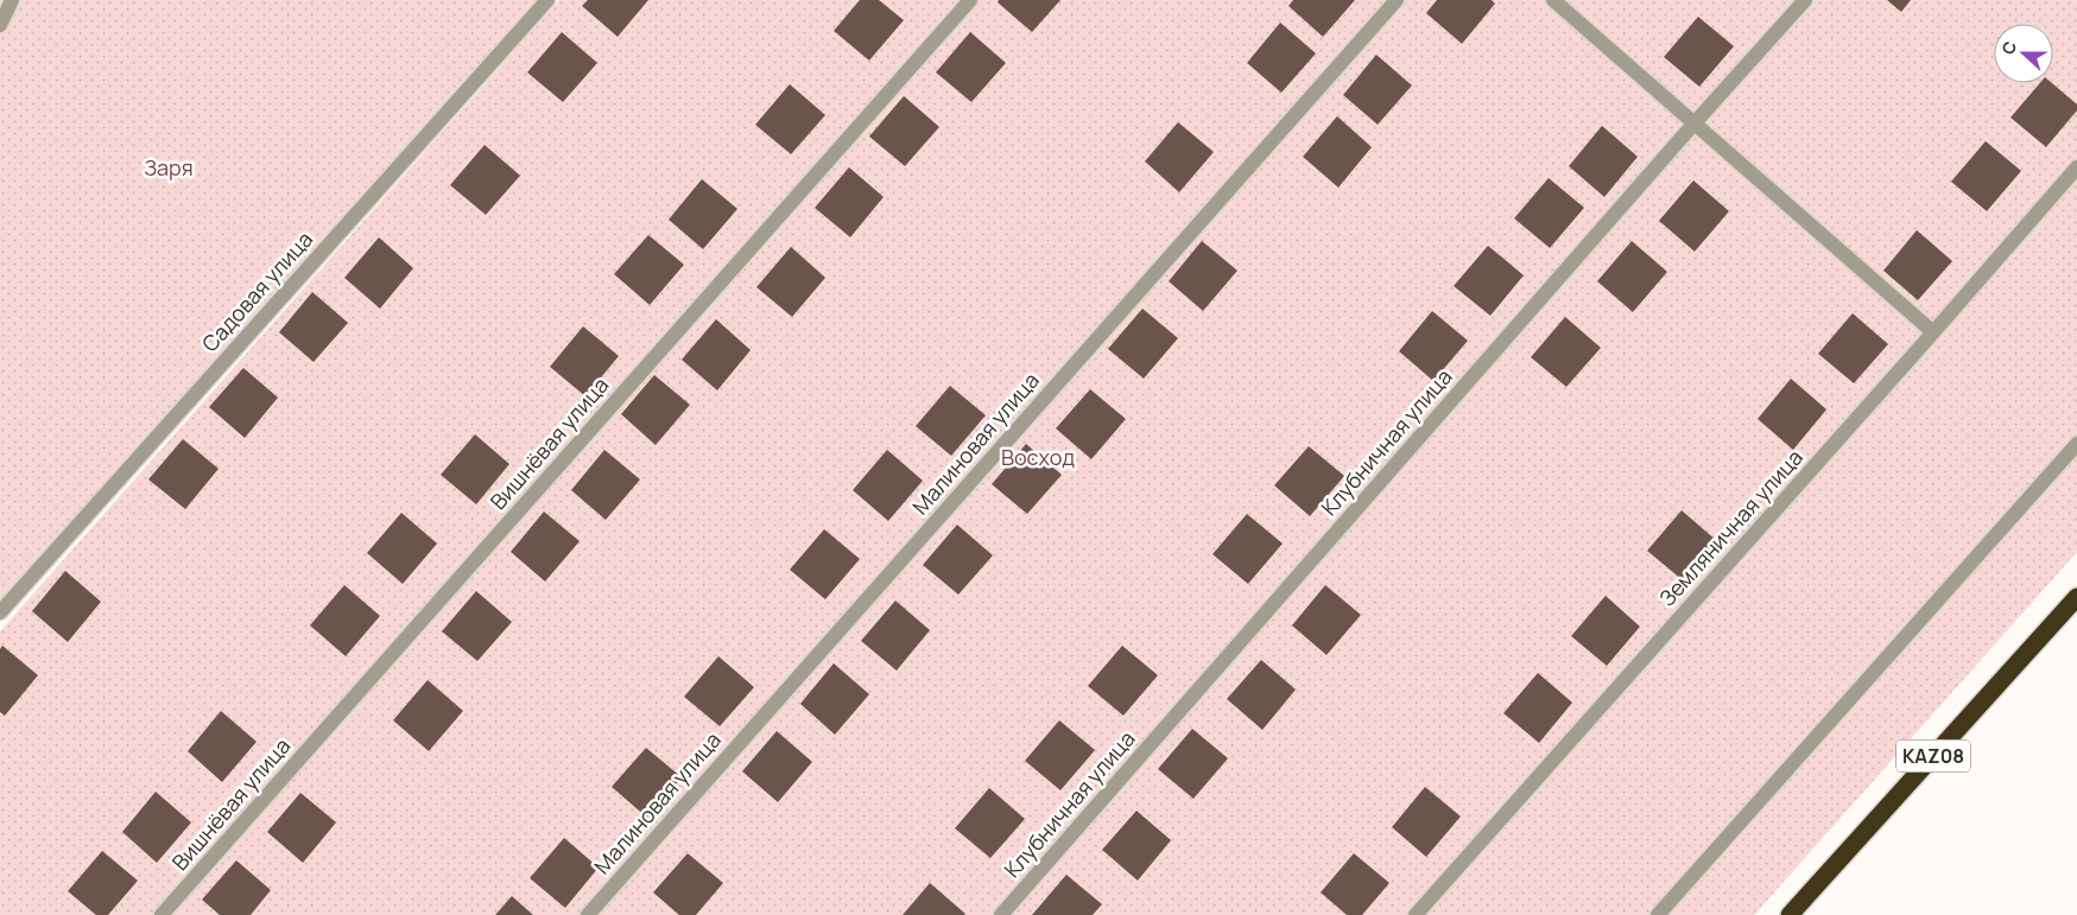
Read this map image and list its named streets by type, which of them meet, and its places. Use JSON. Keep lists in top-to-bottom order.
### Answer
{
  "streets": {
    "highway": ["KAZ08"],
    "street": [
      "Садовая улица",
      "Клубничная улица",
      "Вишнёвая улица",
      "Малиновая улица",
      "Земляничная улица"
    ]
  },
  "parks": ["Заря", "Восход"],
  "north": "left"
}
